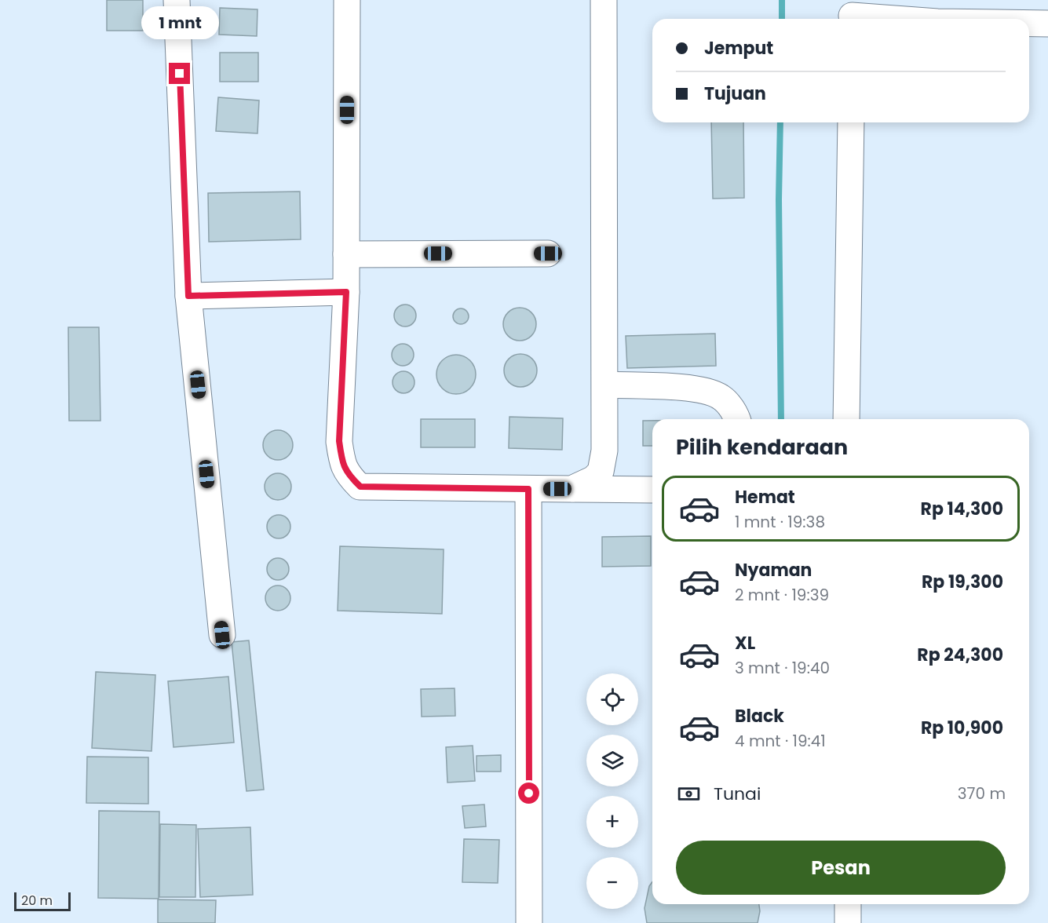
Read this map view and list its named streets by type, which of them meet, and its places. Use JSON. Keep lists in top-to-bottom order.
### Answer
{
  "scale_bar": "20 m",
  "page": {
    "bubble": "1 mnt",
    "banner": ["Jemput", "Tujuan"],
    "heading": "Pilih kendaraan",
    "list": [
      {
        "name": "Hemat",
        "note": "1 mnt · 19:38",
        "value": "Rp 14,300"
      },
      {
        "name": "Nyaman",
        "note": "2 mnt · 19:39",
        "value": "Rp 19,300"
      },
      {
        "name": "XL",
        "note": "3 mnt · 19:40",
        "value": "Rp 24,300"
      },
      {
        "name": "Black",
        "note": "4 mnt · 19:41",
        "value": "Rp 10,900"
      }
    ],
    "map_buttons": ["+", "−"],
    "pay": ["Tunai", "370 m"],
    "buttons": "Pesan",
    "scale": "20 m"
  }
}
